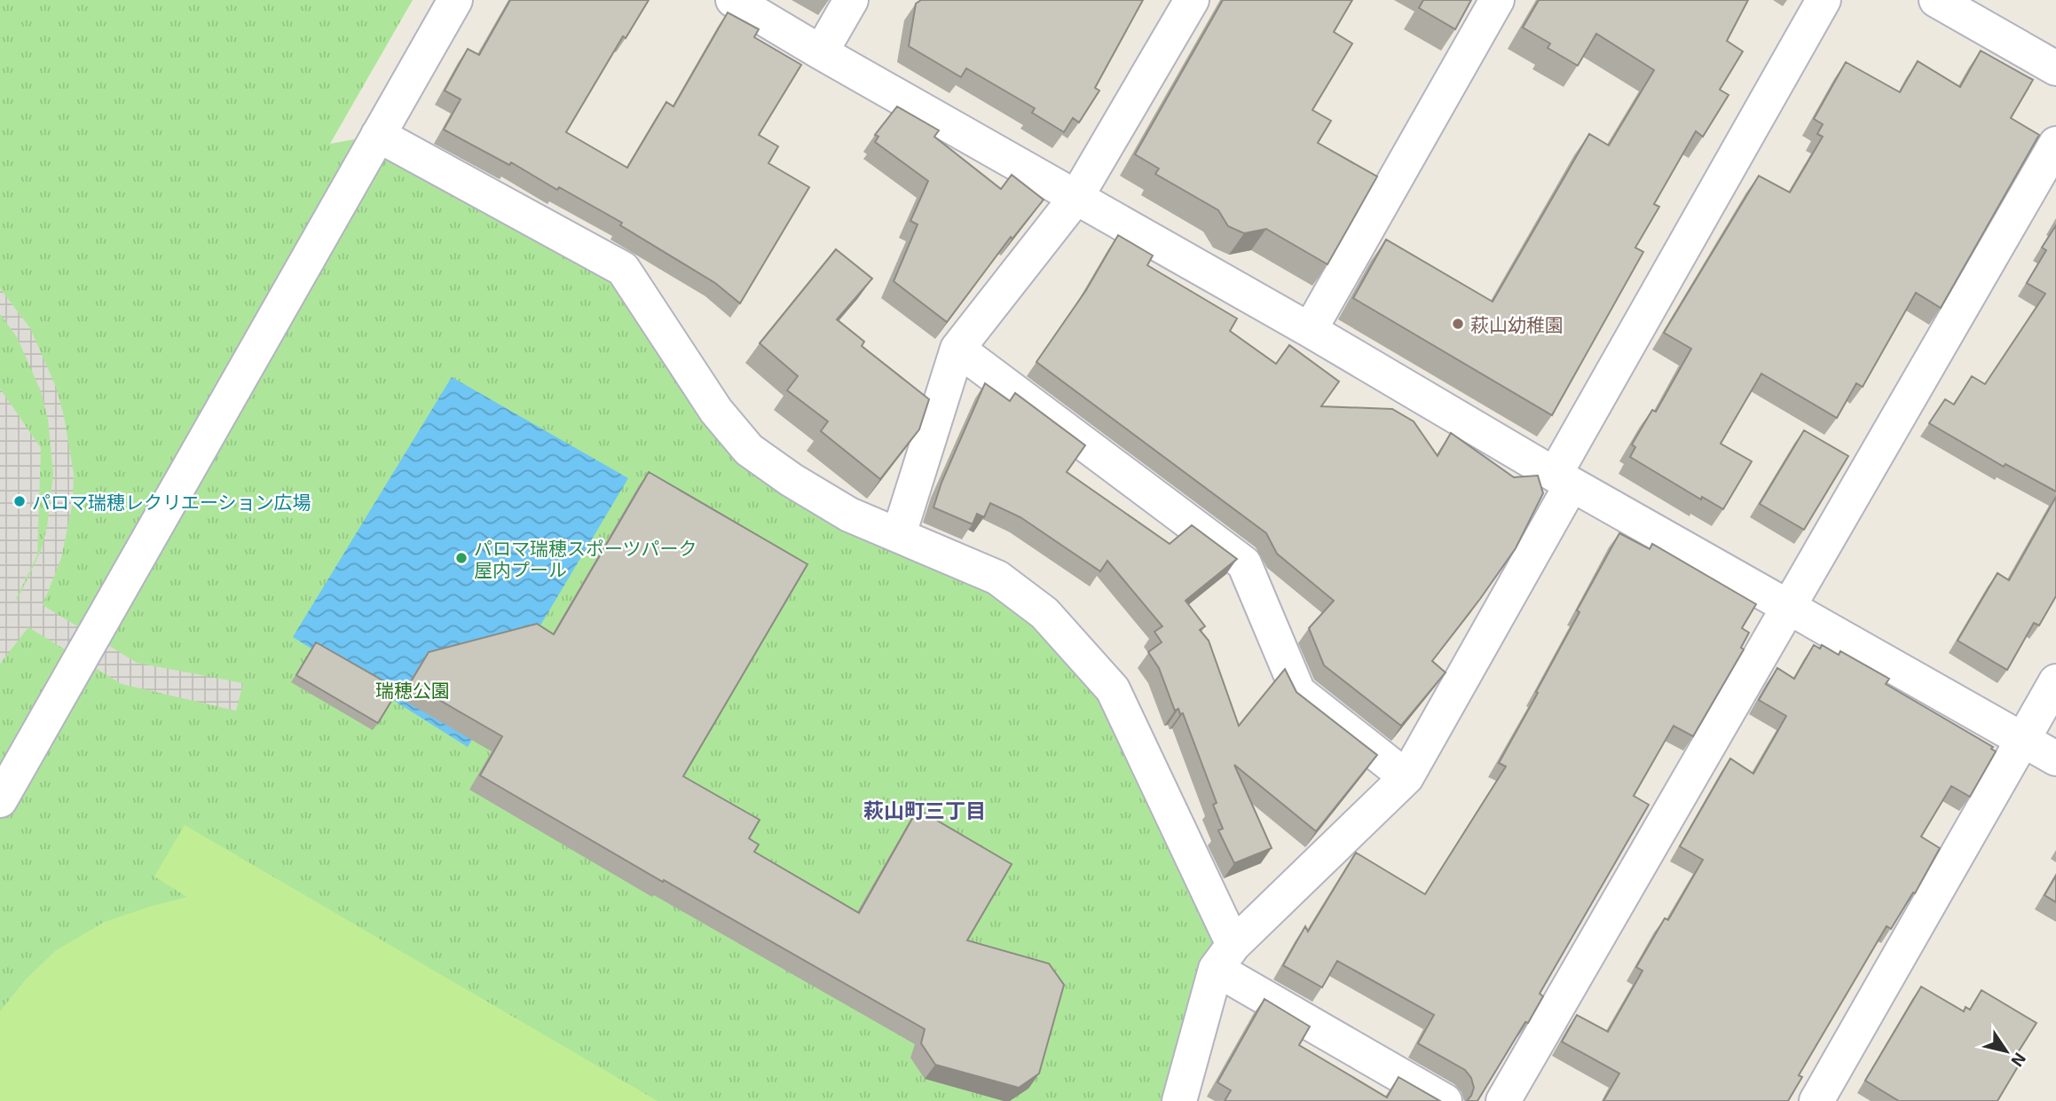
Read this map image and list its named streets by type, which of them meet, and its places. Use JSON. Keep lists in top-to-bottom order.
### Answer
{
  "districts": ["萩山町三丁目"],
  "parks": ["瑞穂公園"],
  "places": ["萩山幼稚園", "パロマ瑞穂レクリエーション広場", "パロマ瑞穂スポーツパーク 屋内プール"],
  "north": "bottom right"
}
